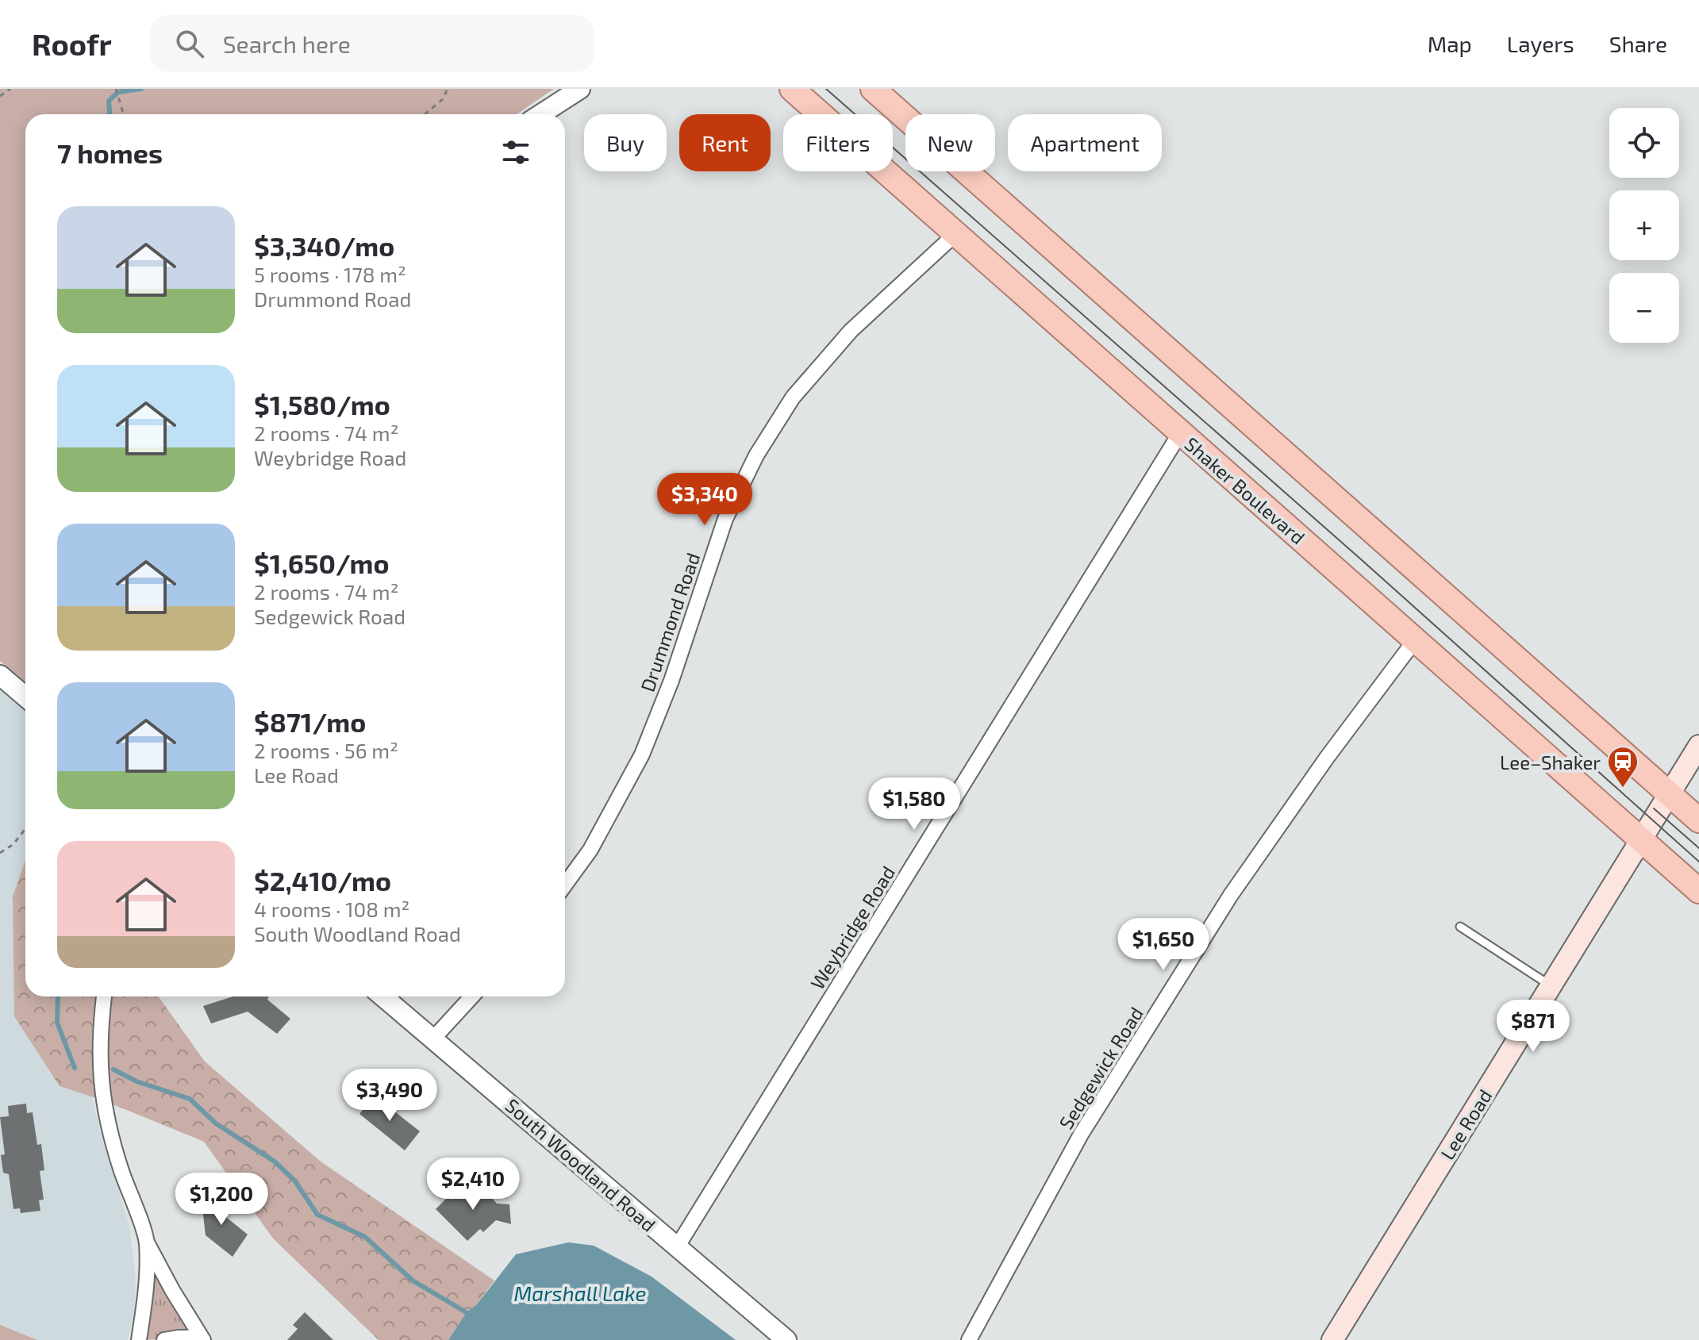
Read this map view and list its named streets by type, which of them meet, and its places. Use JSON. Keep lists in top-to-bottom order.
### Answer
{
  "streets": {
    "main road": ["Shaker Boulevard", "Lee Road"],
    "street": [
      "Drummond Road",
      "Weybridge Road",
      "Sedgewick Road",
      "South Woodland Road"
    ]
  },
  "crossings": [
    ["Shaker Boulevard", "Drummond Road"],
    ["Shaker Boulevard", "Weybridge Road"],
    ["Shaker Boulevard", "Sedgewick Road"],
    ["Shaker Boulevard", "Lee Road"],
    ["Weybridge Road", "South Woodland Road"]
  ],
  "water": ["Marshall Lake"],
  "places": {
    "station": ["Lee–Shaker"]
  },
  "page": {
    "header": "Roofr",
    "search": "Search here",
    "nav": ["Map", "Layers", "Share"],
    "map_buttons": ["+", "−"],
    "chip": [
      "Buy",
      "Rent",
      "Filters",
      "New",
      "Apartment"
    ],
    "heading": "7 homes",
    "list": [
      {
        "name": "$3,340/mo",
        "note": "5 rooms · 178 m² · Drummond Road"
      },
      {
        "name": "$1,580/mo",
        "note": "2 rooms · 74 m² · Weybridge Road"
      },
      {
        "name": "$1,650/mo",
        "note": "2 rooms · 74 m² · Sedgewick Road"
      },
      {
        "name": "$871/mo",
        "note": "2 rooms · 56 m² · Lee Road"
      },
      {
        "name": "$2,410/mo",
        "note": "4 rooms · 108 m² · South Woodland Road"
      }
    ],
    "price": [
      "$3,340",
      "$1,580",
      "$1,650",
      "$871",
      "$3,490",
      "$2,410",
      "$1,200"
    ]
  }
}
